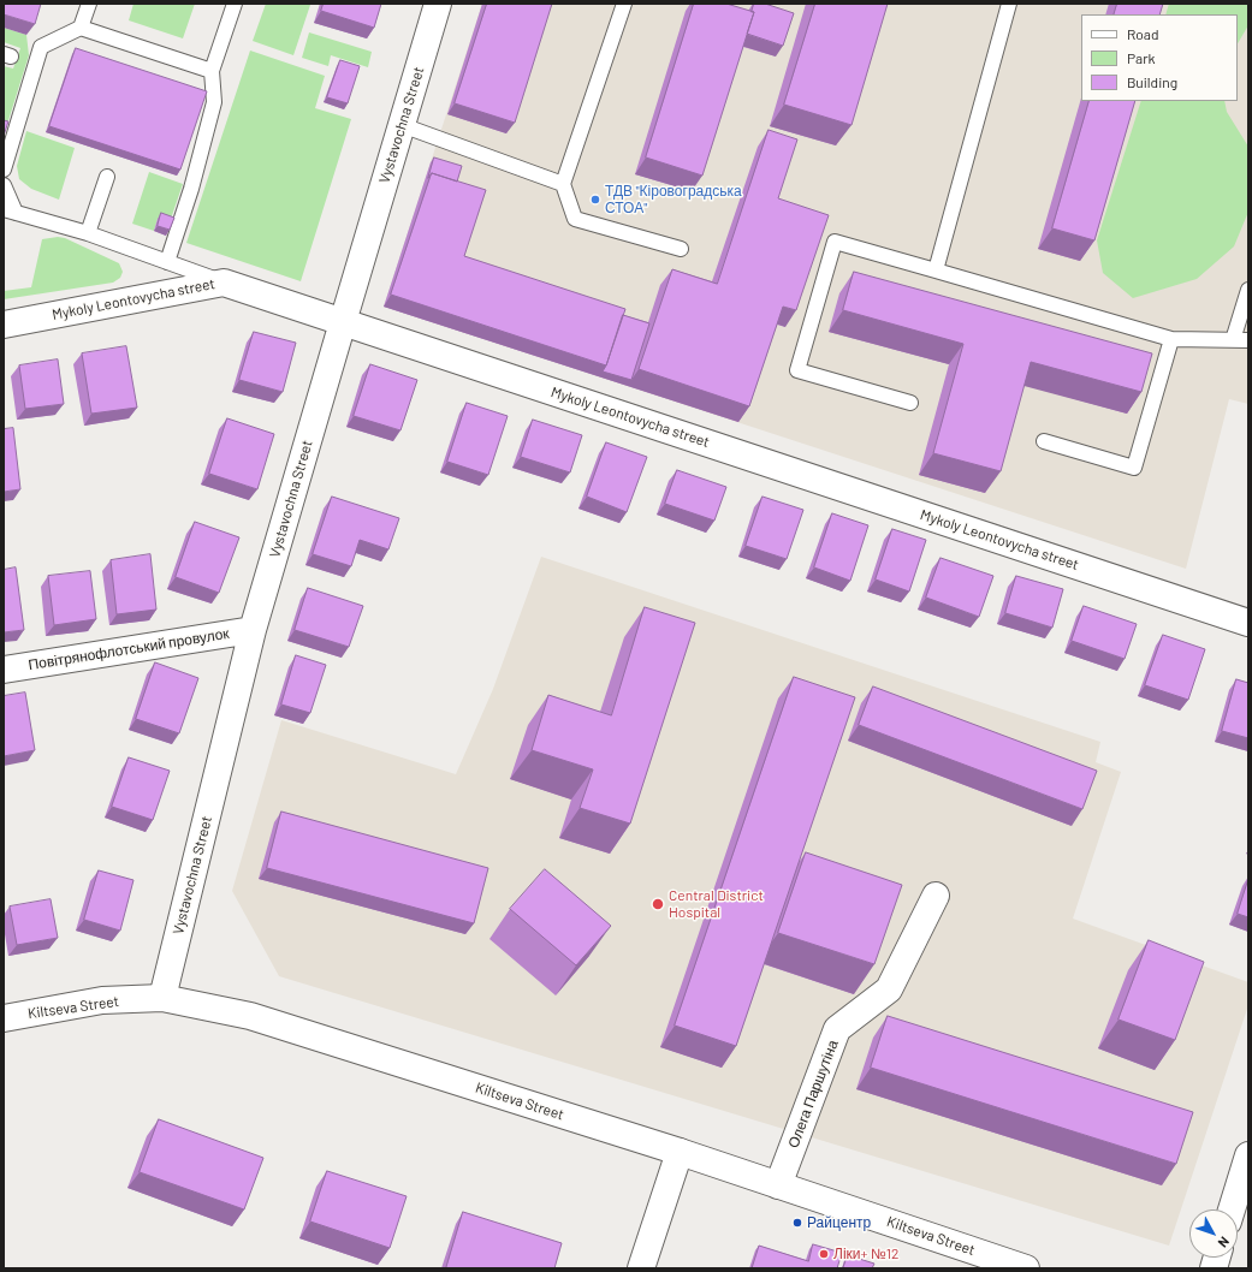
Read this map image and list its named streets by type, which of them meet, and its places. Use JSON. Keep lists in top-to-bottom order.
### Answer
{
  "streets": {
    "street": [
      "Vystavochna Street",
      "Mykoly Leontovycha street",
      "Повітрянофлотський провулок",
      "Kiltseva Street",
      "Олега Паршутіна"
    ]
  },
  "crossings": [
    ["Vystavochna Street", "Mykoly Leontovycha street"],
    ["Vystavochna Street", "Повітрянофлотський провулок"],
    ["Vystavochna Street", "Kiltseva Street"],
    ["Kiltseva Street", "Олега Паршутіна"]
  ],
  "places": [
    "ТДВ \"Кіровоградська СТОА\"",
    "Central District Hospital",
    "Райцентр",
    "Ліки+ №12"
  ],
  "legend": ["Road", "Park", "Building"],
  "north": "bottom right"
}
